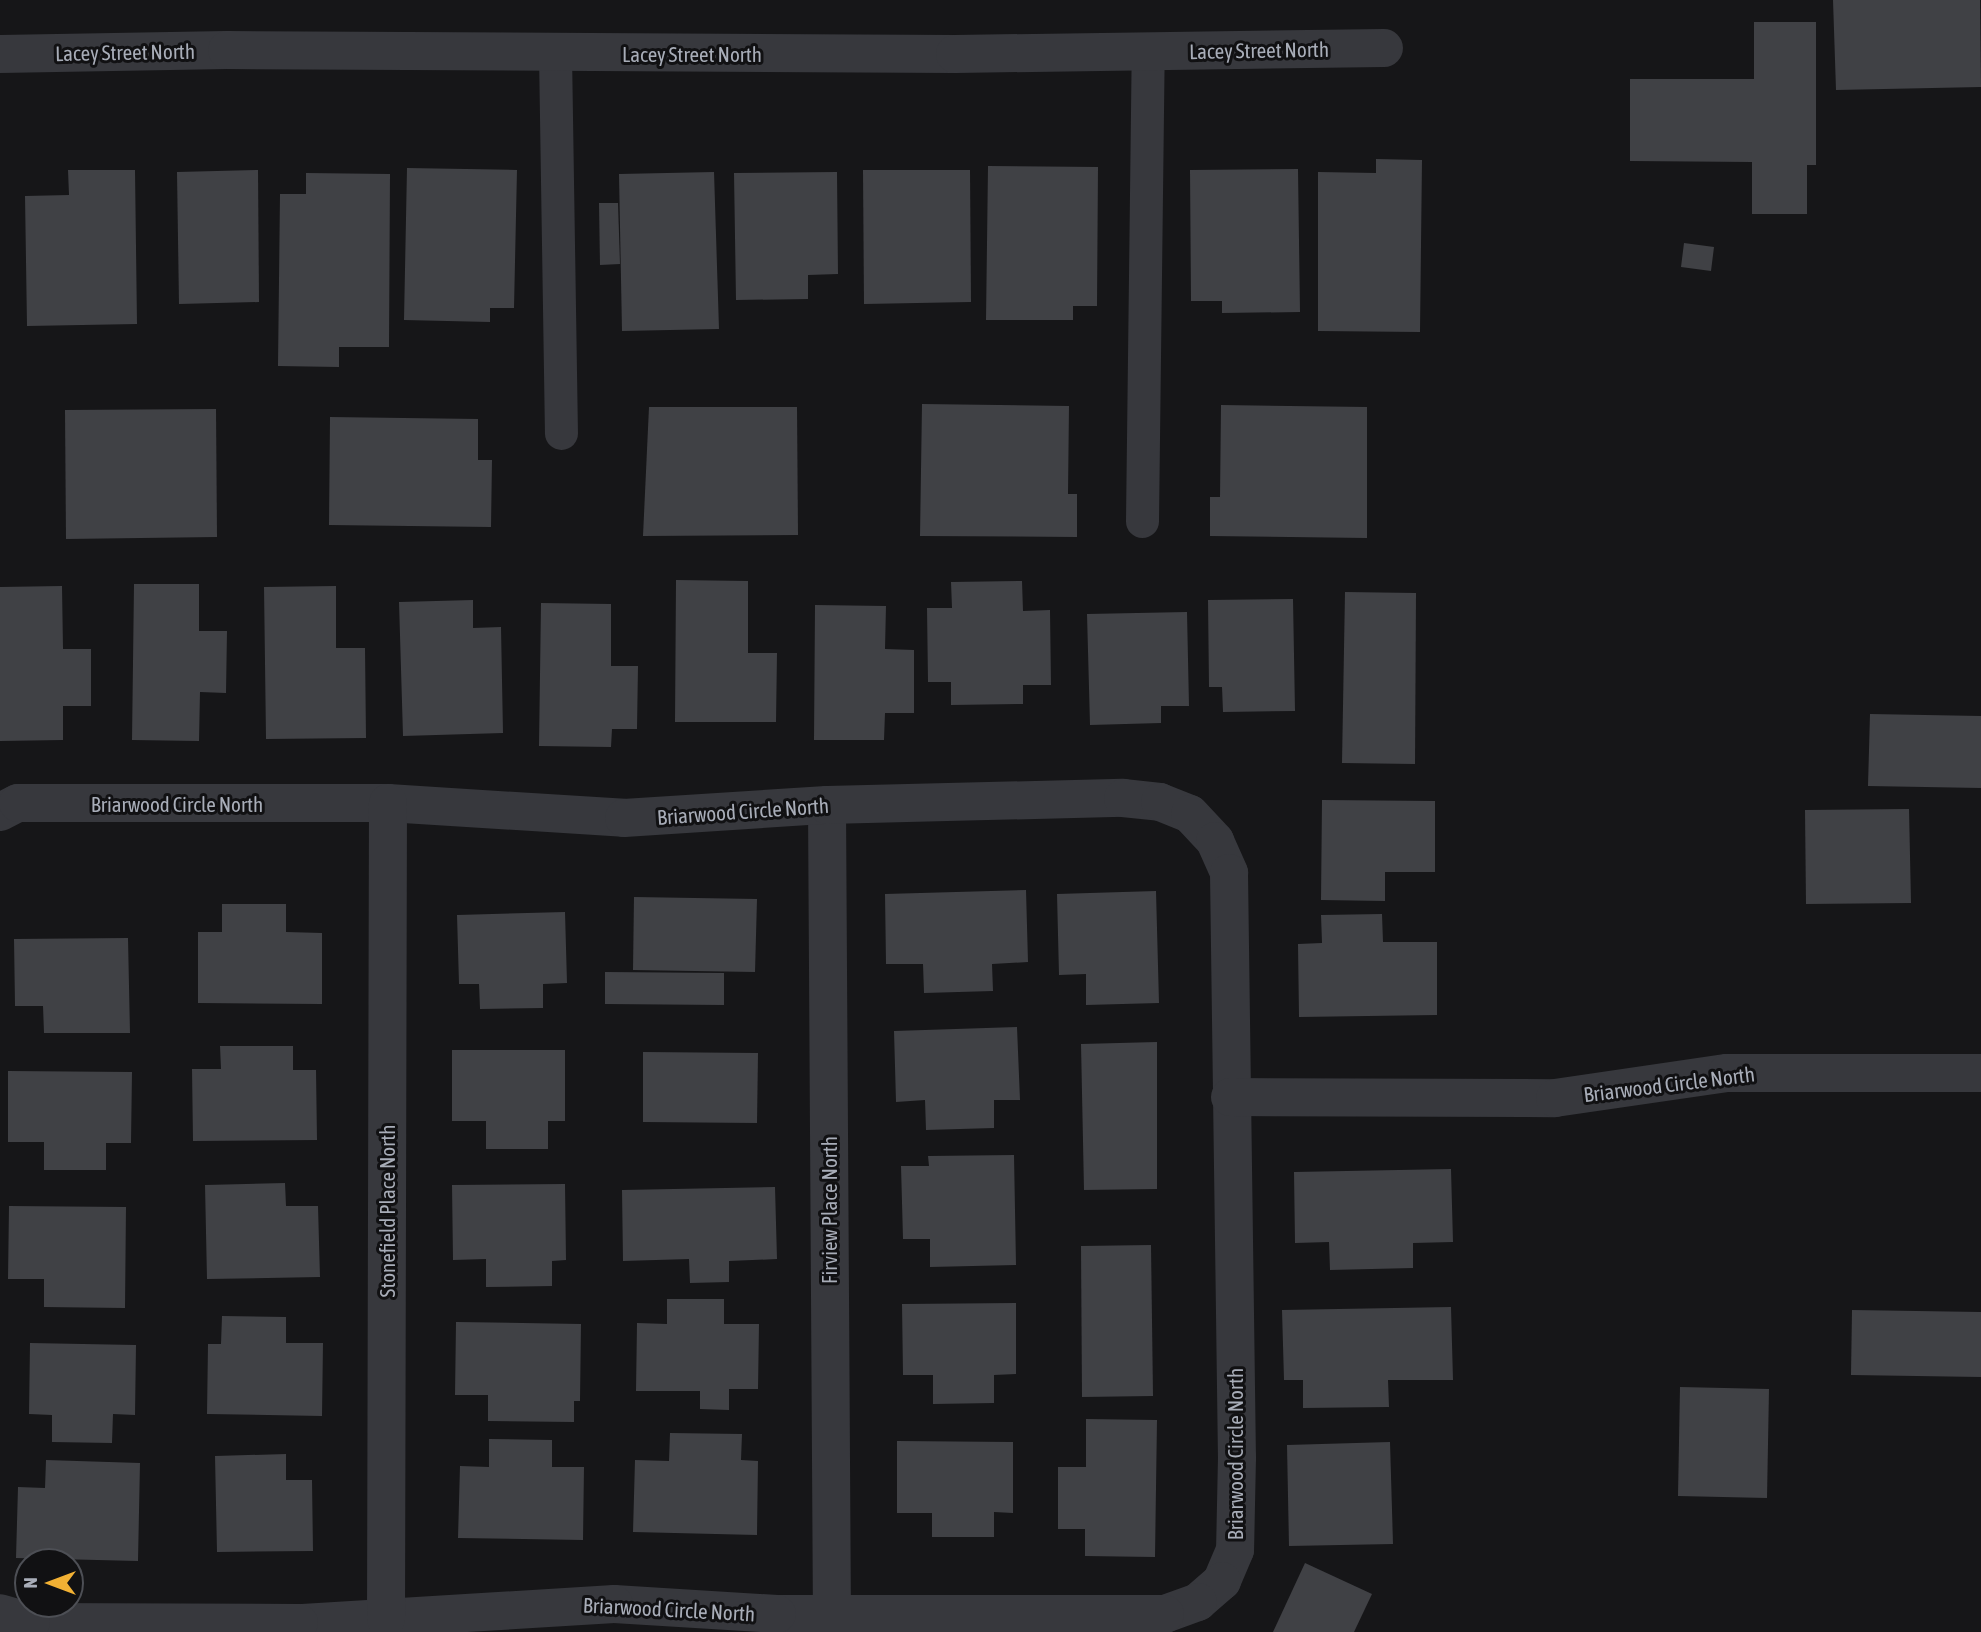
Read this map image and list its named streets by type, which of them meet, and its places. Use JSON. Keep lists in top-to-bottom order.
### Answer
{
  "streets": {
    "street": [
      "Lacey Street North",
      "Briarwood Circle North",
      "Firview Place North",
      "Stonefield Place North"
    ]
  },
  "crossings": [
    ["Briarwood Circle North", "Firview Place North"],
    ["Briarwood Circle North", "Stonefield Place North"]
  ],
  "north": "left"
}
